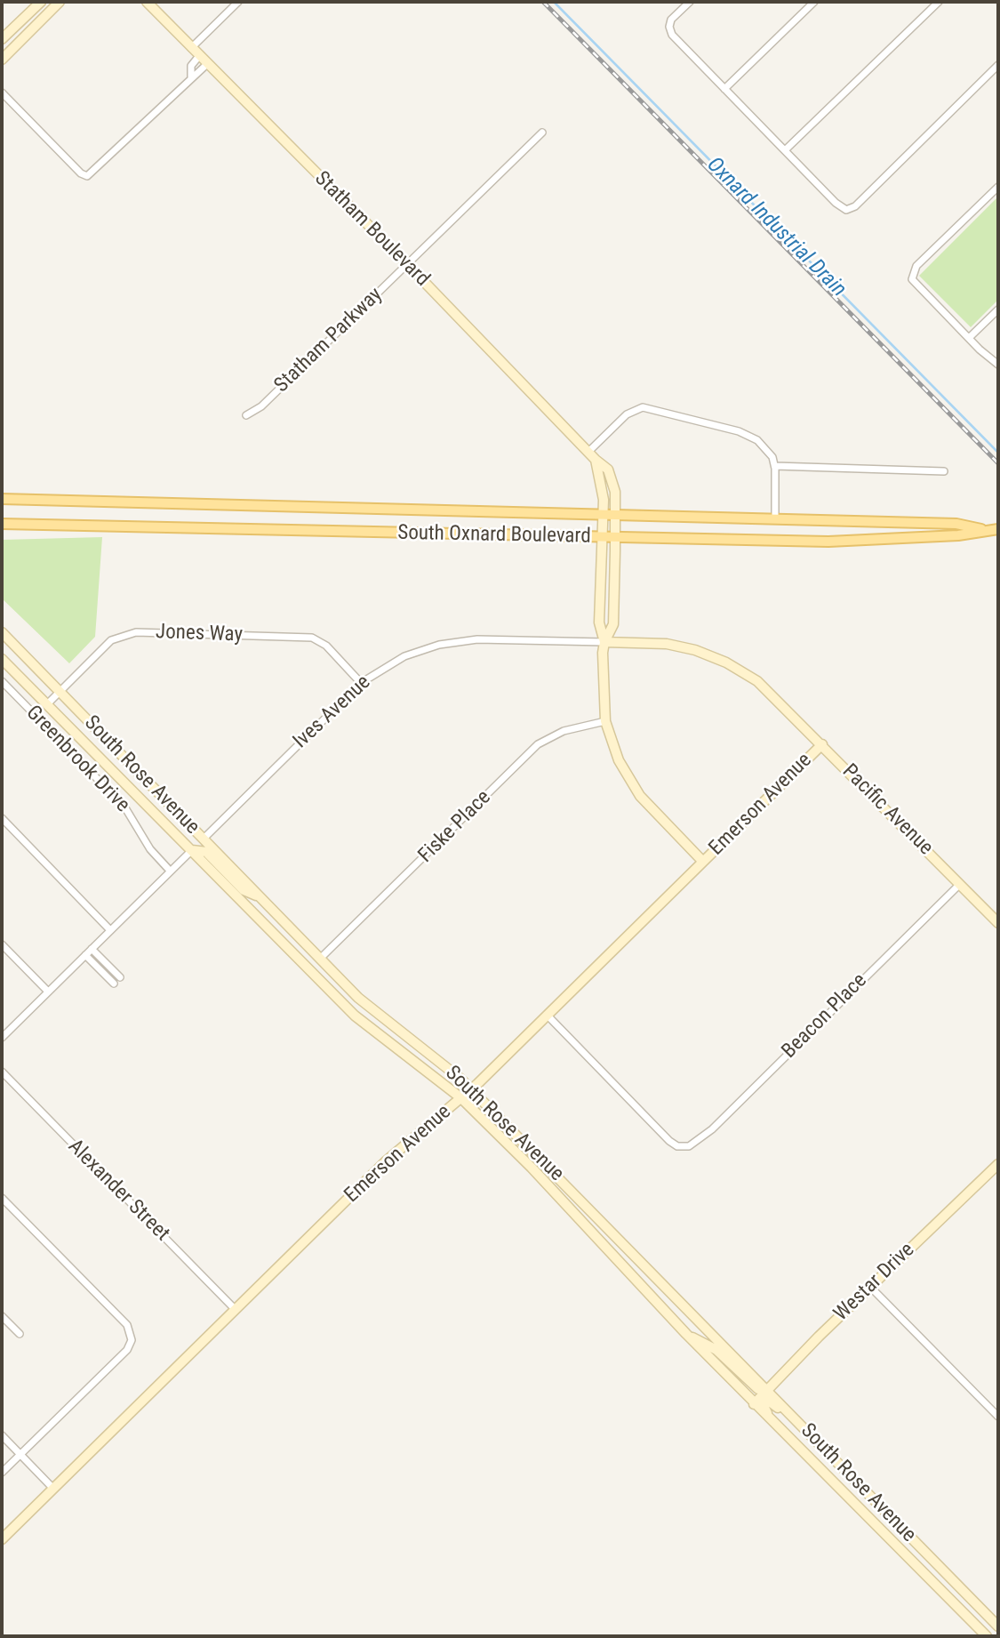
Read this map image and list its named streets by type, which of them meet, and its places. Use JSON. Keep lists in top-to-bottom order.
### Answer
{
  "streets": {
    "main road": ["South Oxnard Boulevard"],
    "street": [
      "Statham Boulevard",
      "Statham Parkway",
      "Jones Way",
      "Ives Avenue",
      "Greenbrook Drive",
      "South Rose Avenue",
      "Emerson Avenue",
      "Pacific Avenue",
      "Fiske Place",
      "Beacon Place",
      "Alexander Street",
      "Westar Drive"
    ]
  },
  "crossings": [
    ["Statham Boulevard", "Statham Parkway"],
    ["Statham Boulevard", "South Oxnard Boulevard"],
    ["Statham Boulevard", "Ives Avenue"],
    ["Statham Boulevard", "Emerson Avenue"],
    ["Statham Boulevard", "Pacific Avenue"],
    ["Statham Boulevard", "Fiske Place"],
    ["Jones Way", "Ives Avenue"],
    ["Jones Way", "South Rose Avenue"],
    ["Ives Avenue", "South Rose Avenue"],
    ["Ives Avenue", "Pacific Avenue"],
    ["South Rose Avenue", "Emerson Avenue"],
    ["South Rose Avenue", "Fiske Place"],
    ["South Rose Avenue", "Westar Drive"],
    ["Emerson Avenue", "Pacific Avenue"],
    ["Emerson Avenue", "Beacon Place"],
    ["Emerson Avenue", "Alexander Street"],
    ["Pacific Avenue", "Beacon Place"]
  ],
  "water": ["Oxnard Industrial Drain"]
}
